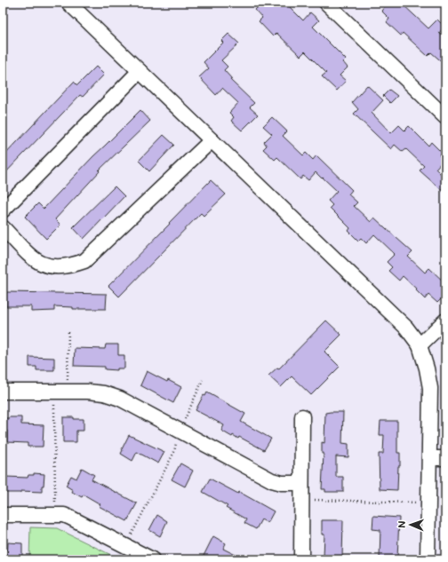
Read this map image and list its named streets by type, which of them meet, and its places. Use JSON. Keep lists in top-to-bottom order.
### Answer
{
  "north": "left"
}
